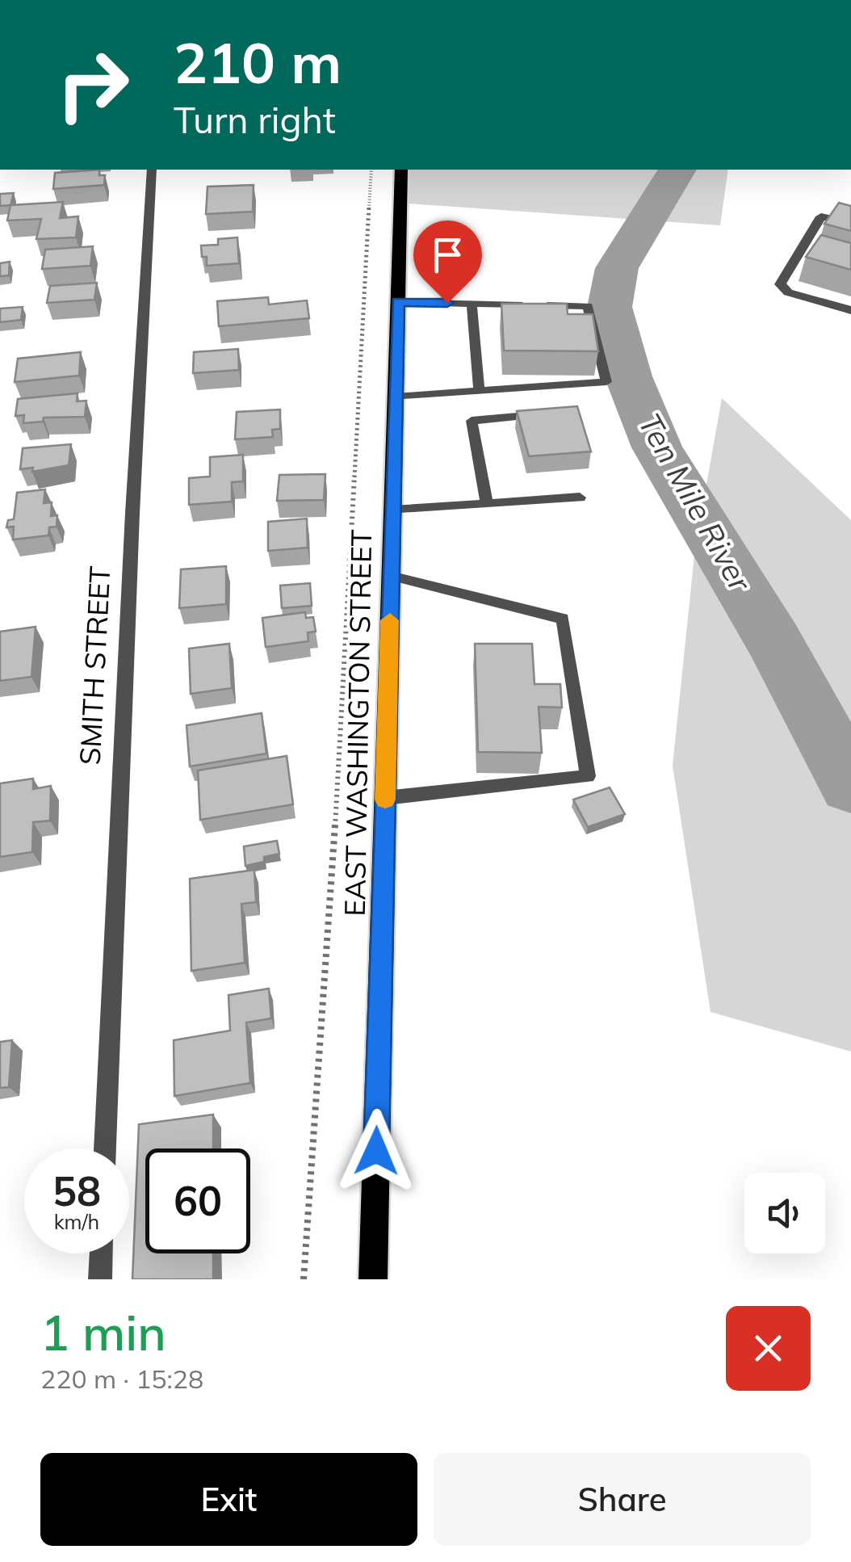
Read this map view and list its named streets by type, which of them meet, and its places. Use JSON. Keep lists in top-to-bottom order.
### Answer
{
  "streets": {
    "main road": ["EAST WASHINGTON STREET"],
    "street": ["SMITH STREET"]
  },
  "water": ["Ten Mile River"],
  "page": {
    "turn": ["210 m", "Turn right"],
    "speed": "58 km/h",
    "limit": "60",
    "heading": ["1 min", "220 m · 15:28"],
    "buttons": ["Exit", "Share"]
  }
}
